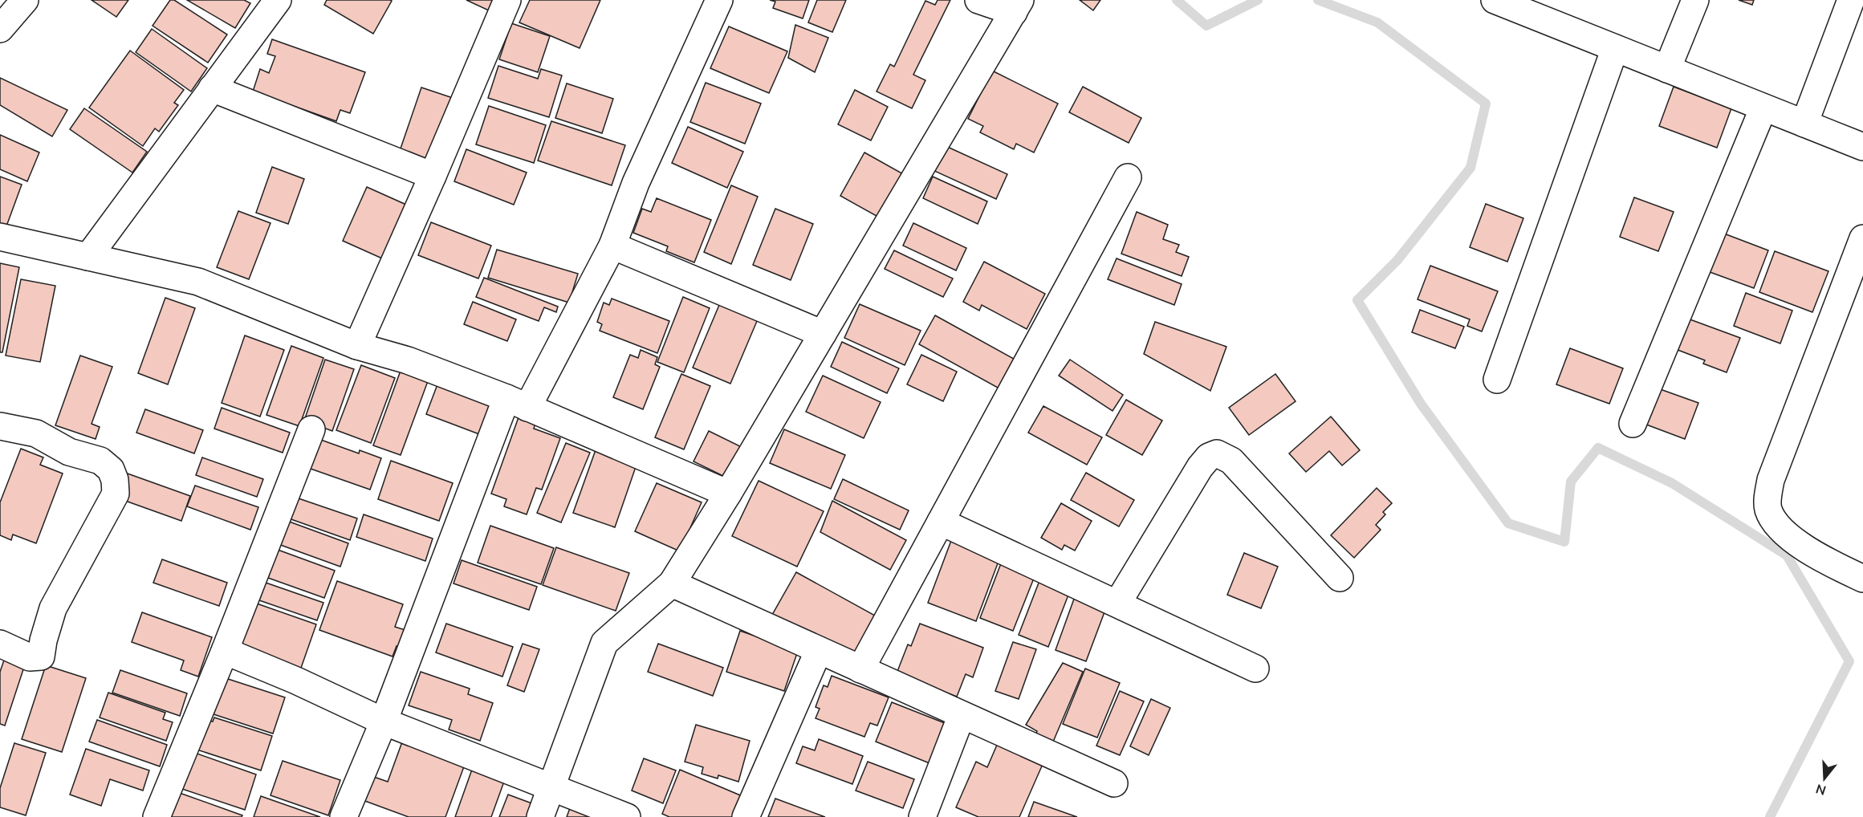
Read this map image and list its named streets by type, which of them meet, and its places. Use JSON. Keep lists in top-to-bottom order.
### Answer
{
  "north": "bottom"
}
